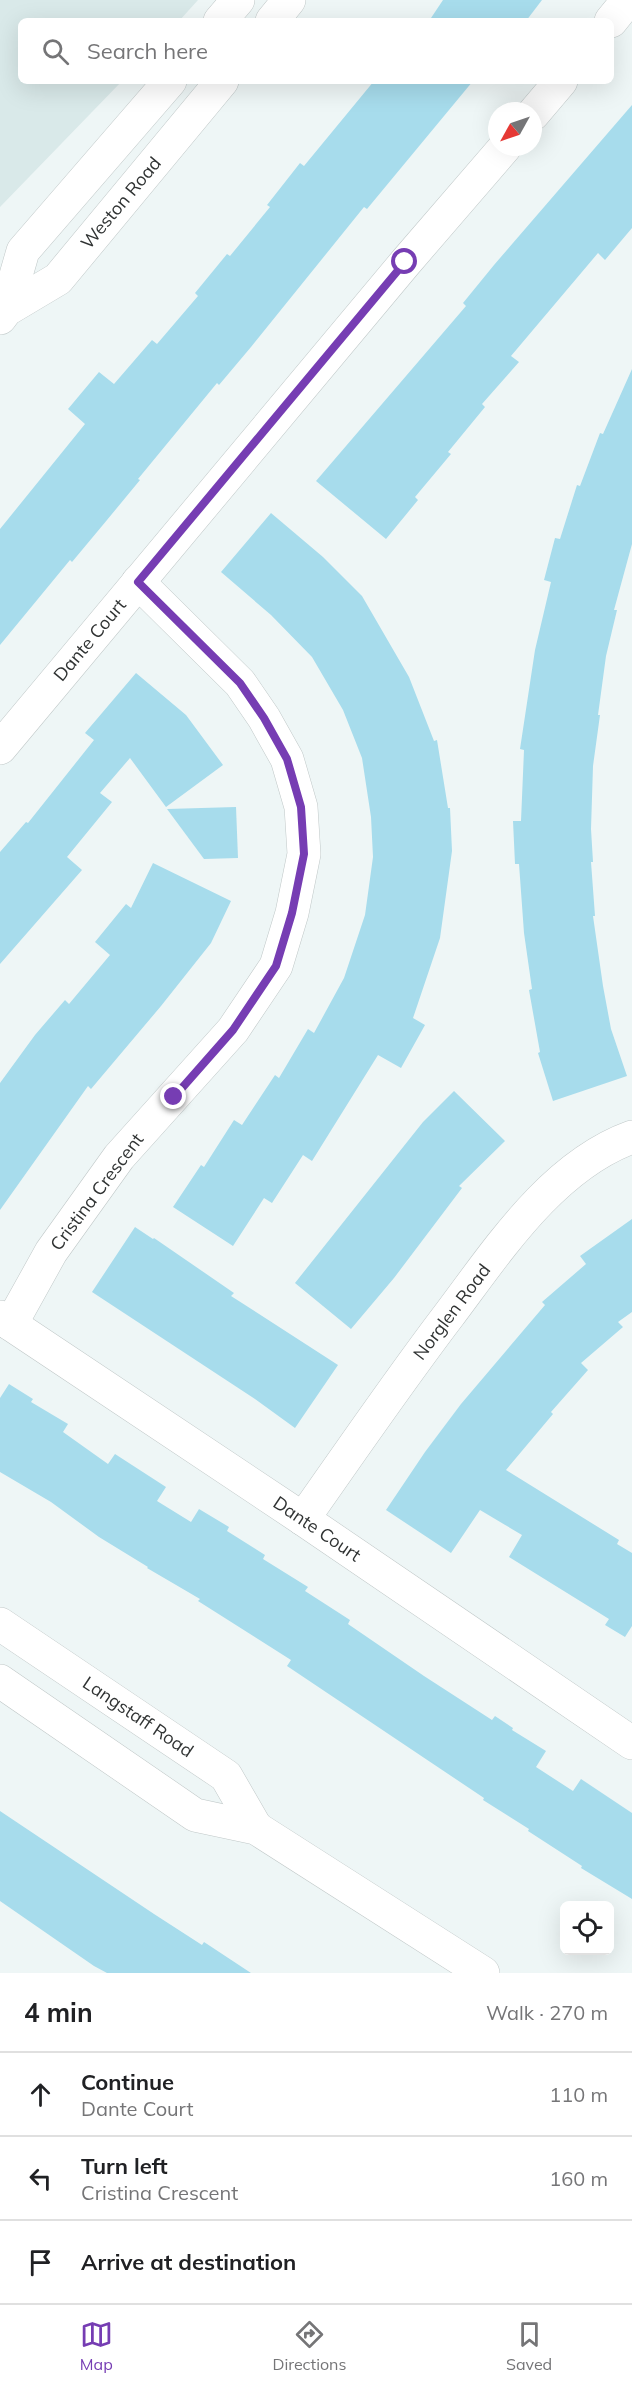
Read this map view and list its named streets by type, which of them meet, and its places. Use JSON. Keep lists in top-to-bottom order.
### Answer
{
  "streets": {
    "street": [
      "Weston Road",
      "Dante Court",
      "Cristina Crescent",
      "Norglen Road",
      "Langstaff Road"
    ]
  },
  "crossings": [
    ["Dante Court", "Cristina Crescent"],
    ["Dante Court", "Norglen Road"]
  ],
  "north": "bottom left",
  "page": {
    "search": "Search here",
    "heading": ["4 min", "Walk · 270 m"],
    "list": [
      ["Continue", "Dante Court", "110 m"],
      ["Turn left", "Cristina Crescent", "160 m"],
      "Arrive at destination"
    ],
    "nav": ["Map", "Directions", "Saved"]
  }
}
